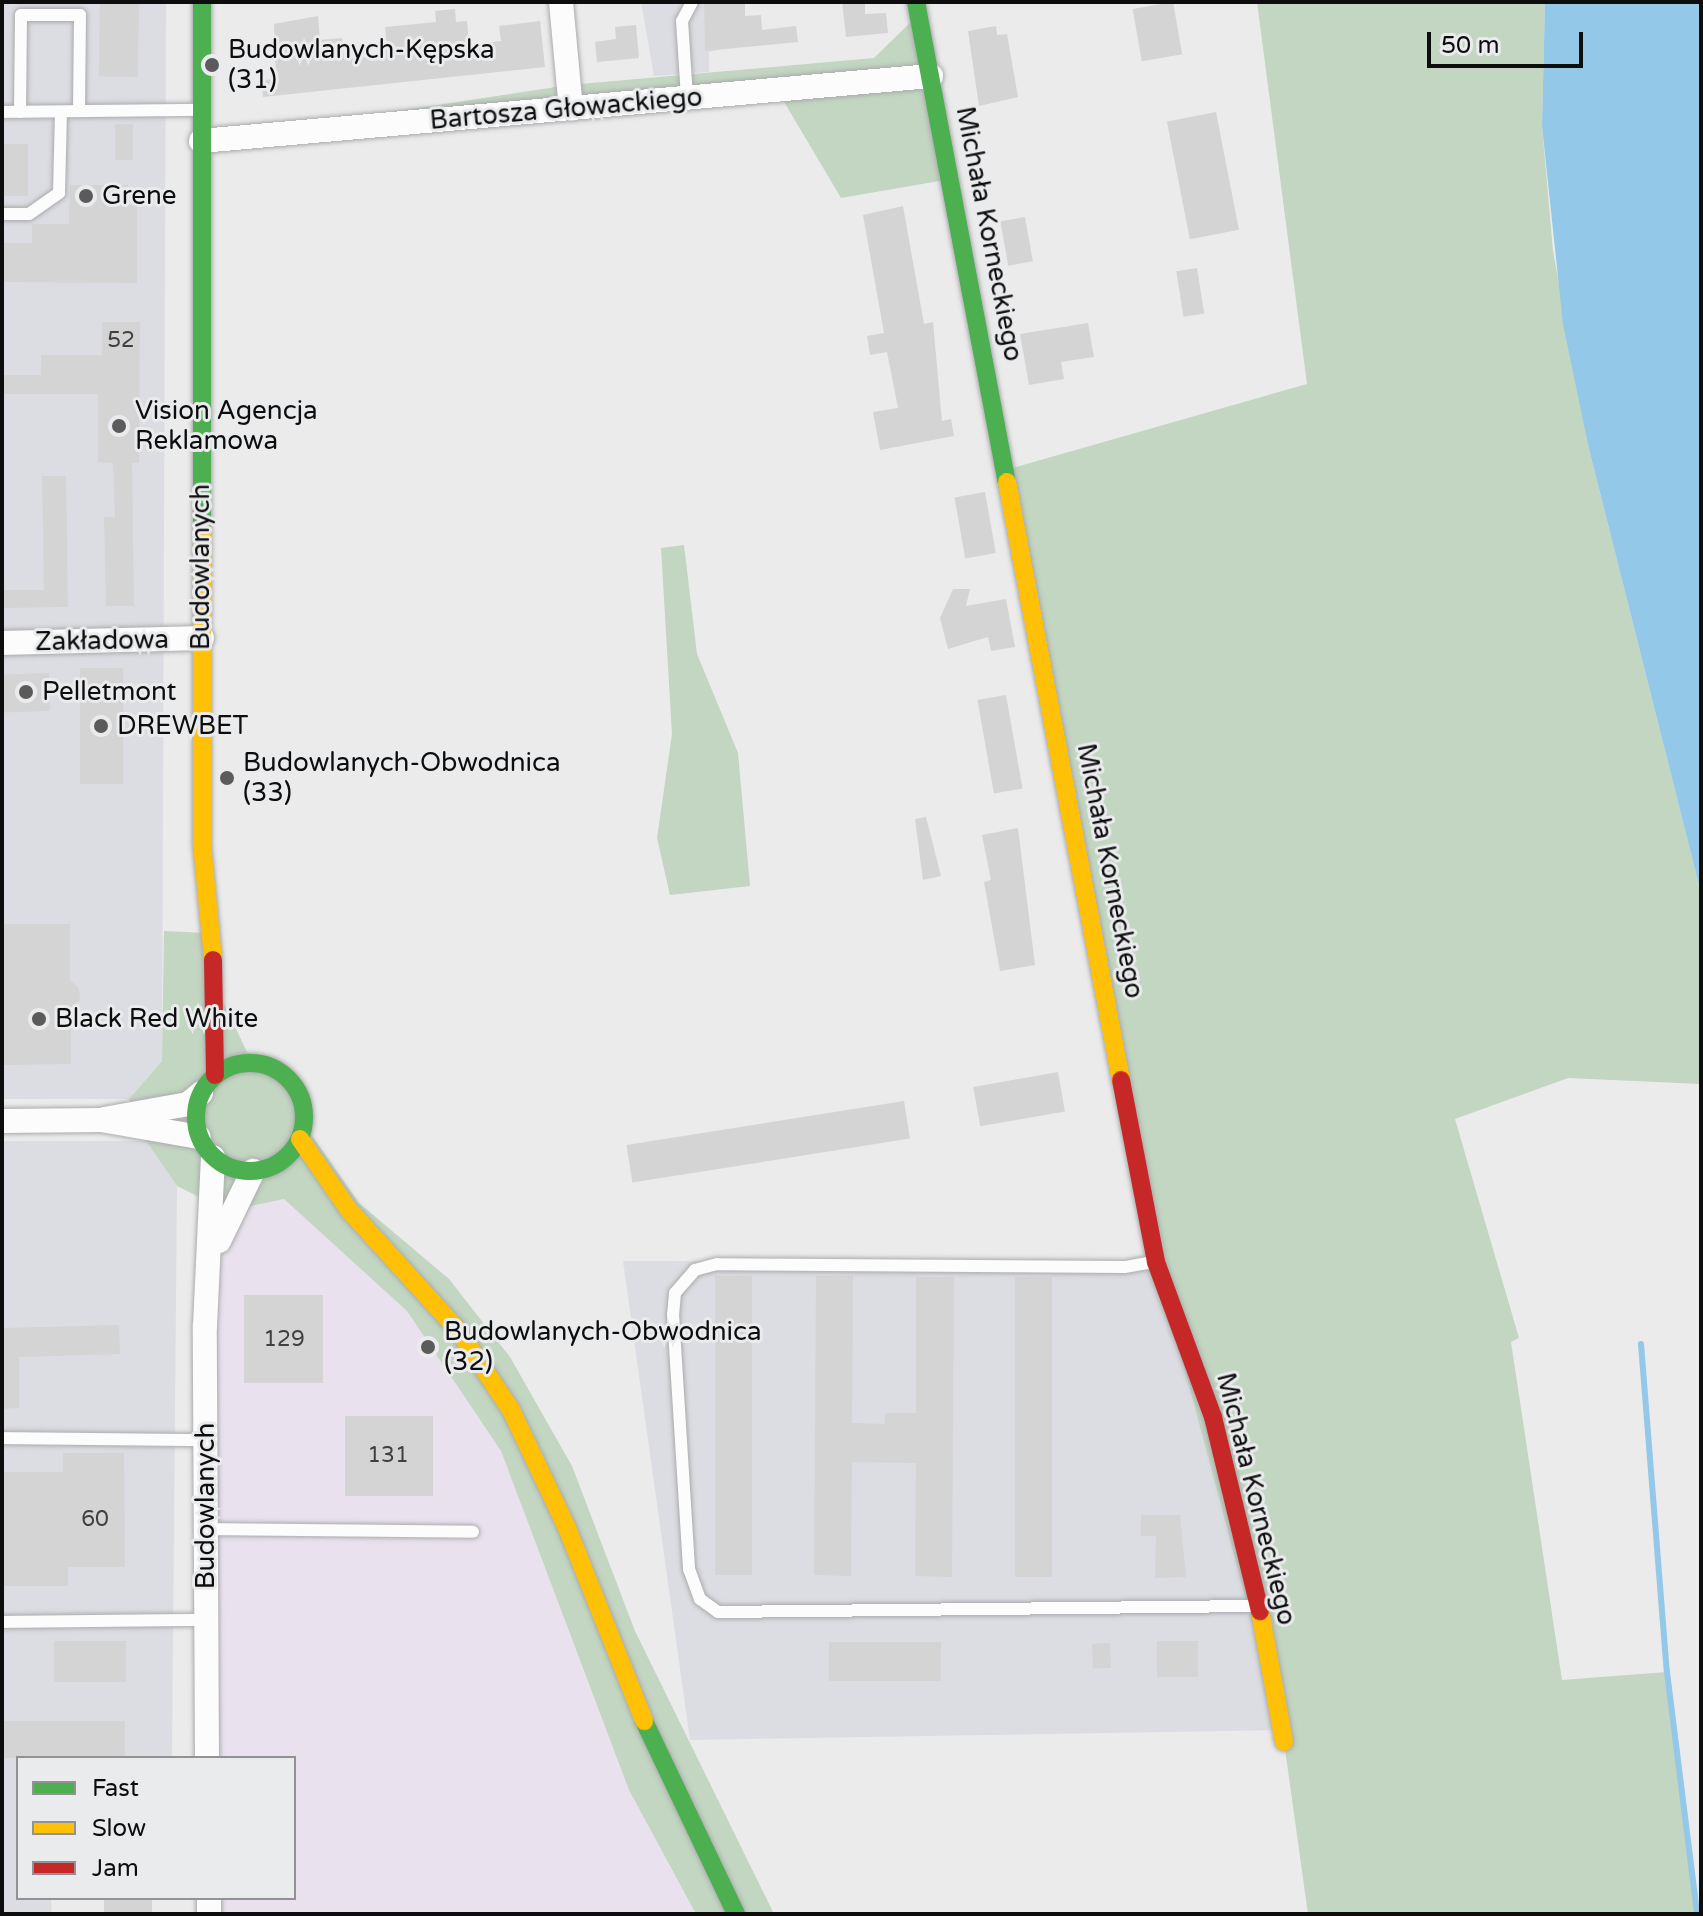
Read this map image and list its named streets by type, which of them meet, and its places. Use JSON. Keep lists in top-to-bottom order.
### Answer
{
  "streets": {
    "main road": ["Michała Korneckiego", "Budowlanych"],
    "street": ["Bartosza Głowackiego", "Zakładowa"]
  },
  "crossings": [
    ["Bartosza Głowackiego", "Michała Korneckiego"],
    ["Bartosza Głowackiego", "Budowlanych"],
    ["Budowlanych", "Zakładowa"]
  ],
  "places": [
    "Budowlanych-Kępska (31)",
    "Grene",
    "Vision Agencja Reklamowa",
    "Pelletmont",
    "DREWBET",
    "Budowlanych-Obwodnica (33)",
    "Black Red White",
    "Budowlanych-Obwodnica (32)"
  ],
  "house_numbers": [
    "52",
    "129",
    "131",
    "60"
  ],
  "legend": ["Fast", "Slow", "Jam"],
  "scale_bar": "50 m"
}
